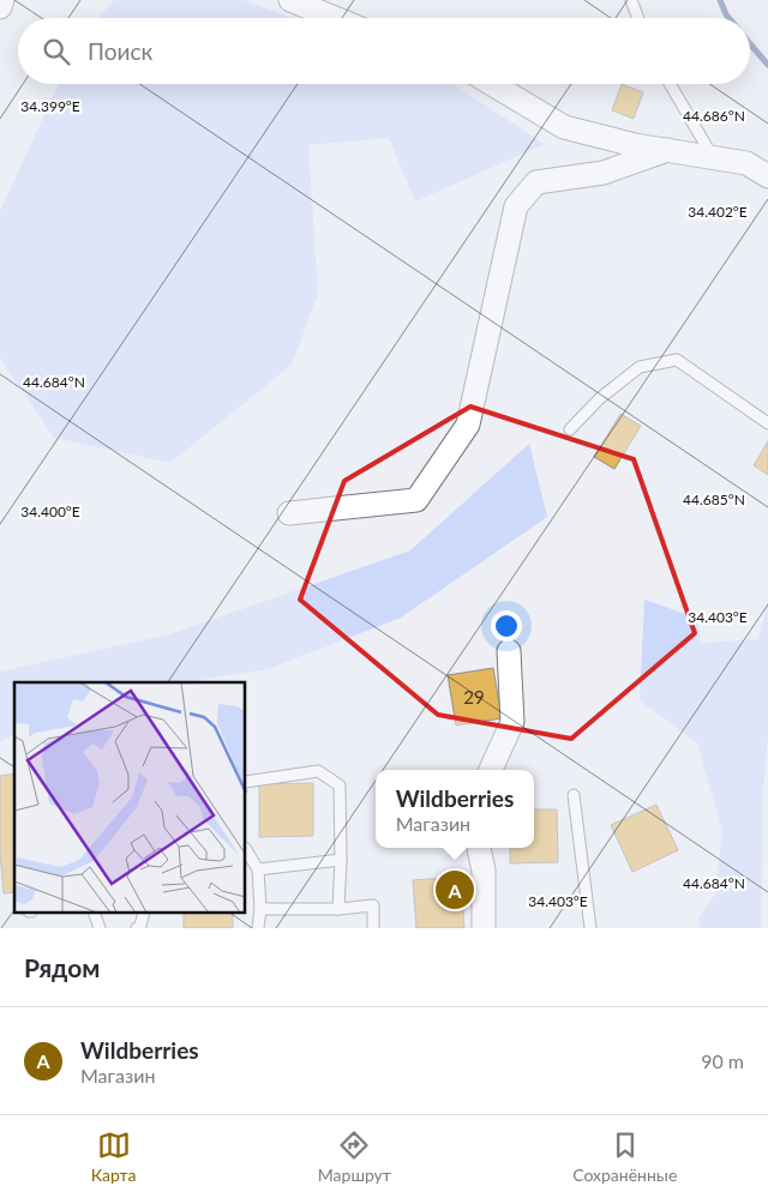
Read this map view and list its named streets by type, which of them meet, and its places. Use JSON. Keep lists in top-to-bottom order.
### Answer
{
  "house_numbers": ["29"],
  "page": {
    "search": "Поиск",
    "popup": ["Wildberries", "Магазин"],
    "pins": "A",
    "heading": "Рядом",
    "list": [
      {
        "mark": "A",
        "name": "Wildberries",
        "note": "Магазин",
        "value": "90 m"
      }
    ],
    "nav": ["Карта", "Маршрут", "Сохранённые"]
  },
  "coordinates": [
    "34.399°E",
    "44.686°N",
    "34.402°E",
    "44.684°N",
    "44.685°N",
    "34.400°E",
    "34.403°E"
  ]
}
